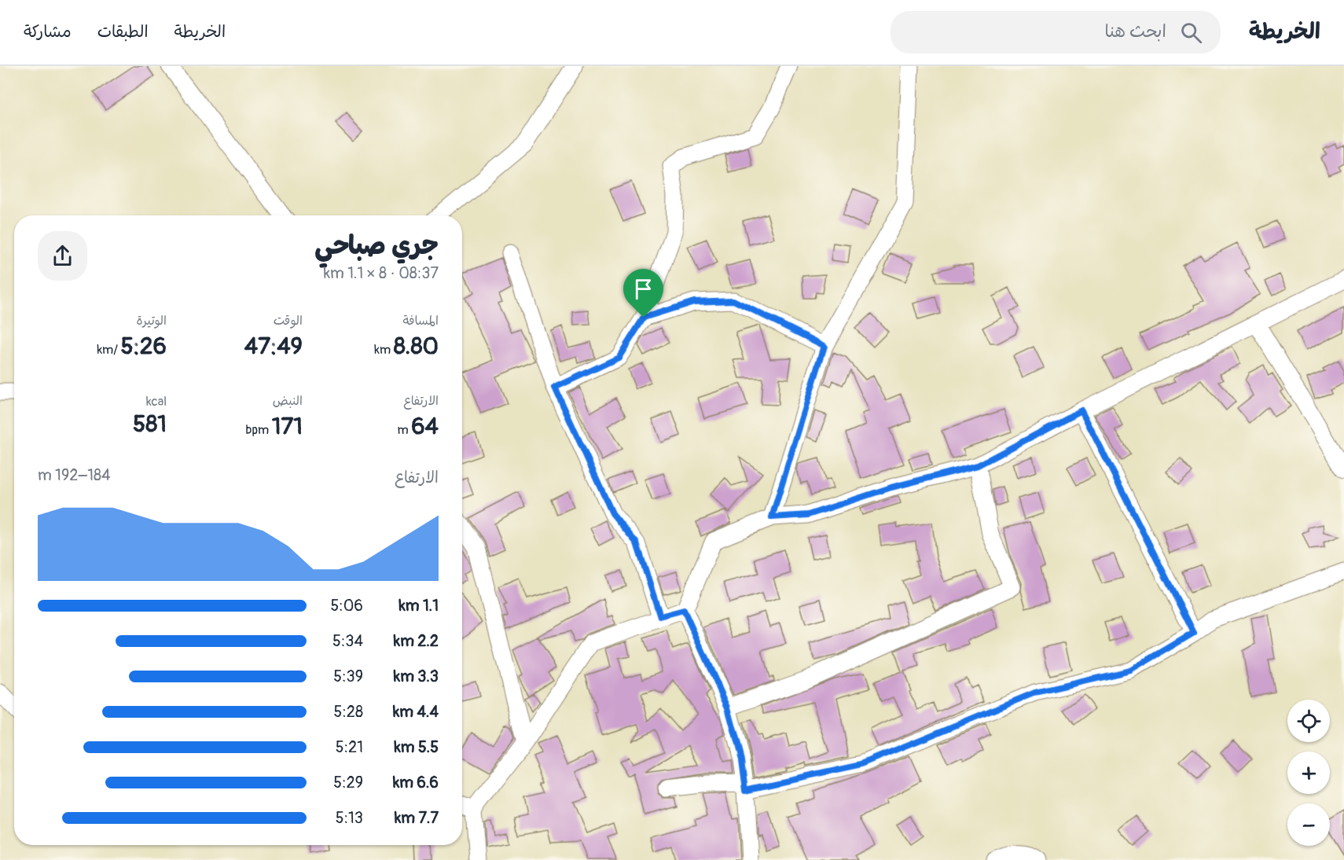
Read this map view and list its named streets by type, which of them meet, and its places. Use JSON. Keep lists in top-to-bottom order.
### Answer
{
  "page": {
    "header": "الخريطة",
    "search": "ابحث هنا",
    "nav": ["الخريطة", "الطبقات", "مشاركة"],
    "heading": ["جري صباحي", "08:37 · 8 × 1.1 km"],
    "stats": [
      ["المسافة", "8.80 km"],
      ["الوقت", "47:49"],
      ["الوتيرة", "5:26 /km"],
      ["الارتفاع", "64 m"],
      ["النبض", "171 bpm"],
      ["kcal", "581"]
    ],
    "chart": ["الارتفاع", "184–192 m"],
    "list": [
      {
        "name": "1.1 km",
        "note": "5:06"
      },
      {
        "name": "2.2 km",
        "note": "5:34"
      },
      {
        "name": "3.3 km",
        "note": "5:39"
      },
      {
        "name": "4.4 km",
        "note": "5:28"
      },
      {
        "name": "5.5 km",
        "note": "5:21"
      },
      {
        "name": "6.6 km",
        "note": "5:29"
      },
      {
        "name": "7.7 km",
        "note": "5:13"
      }
    ],
    "map_buttons": ["+", "−"]
  }
}
